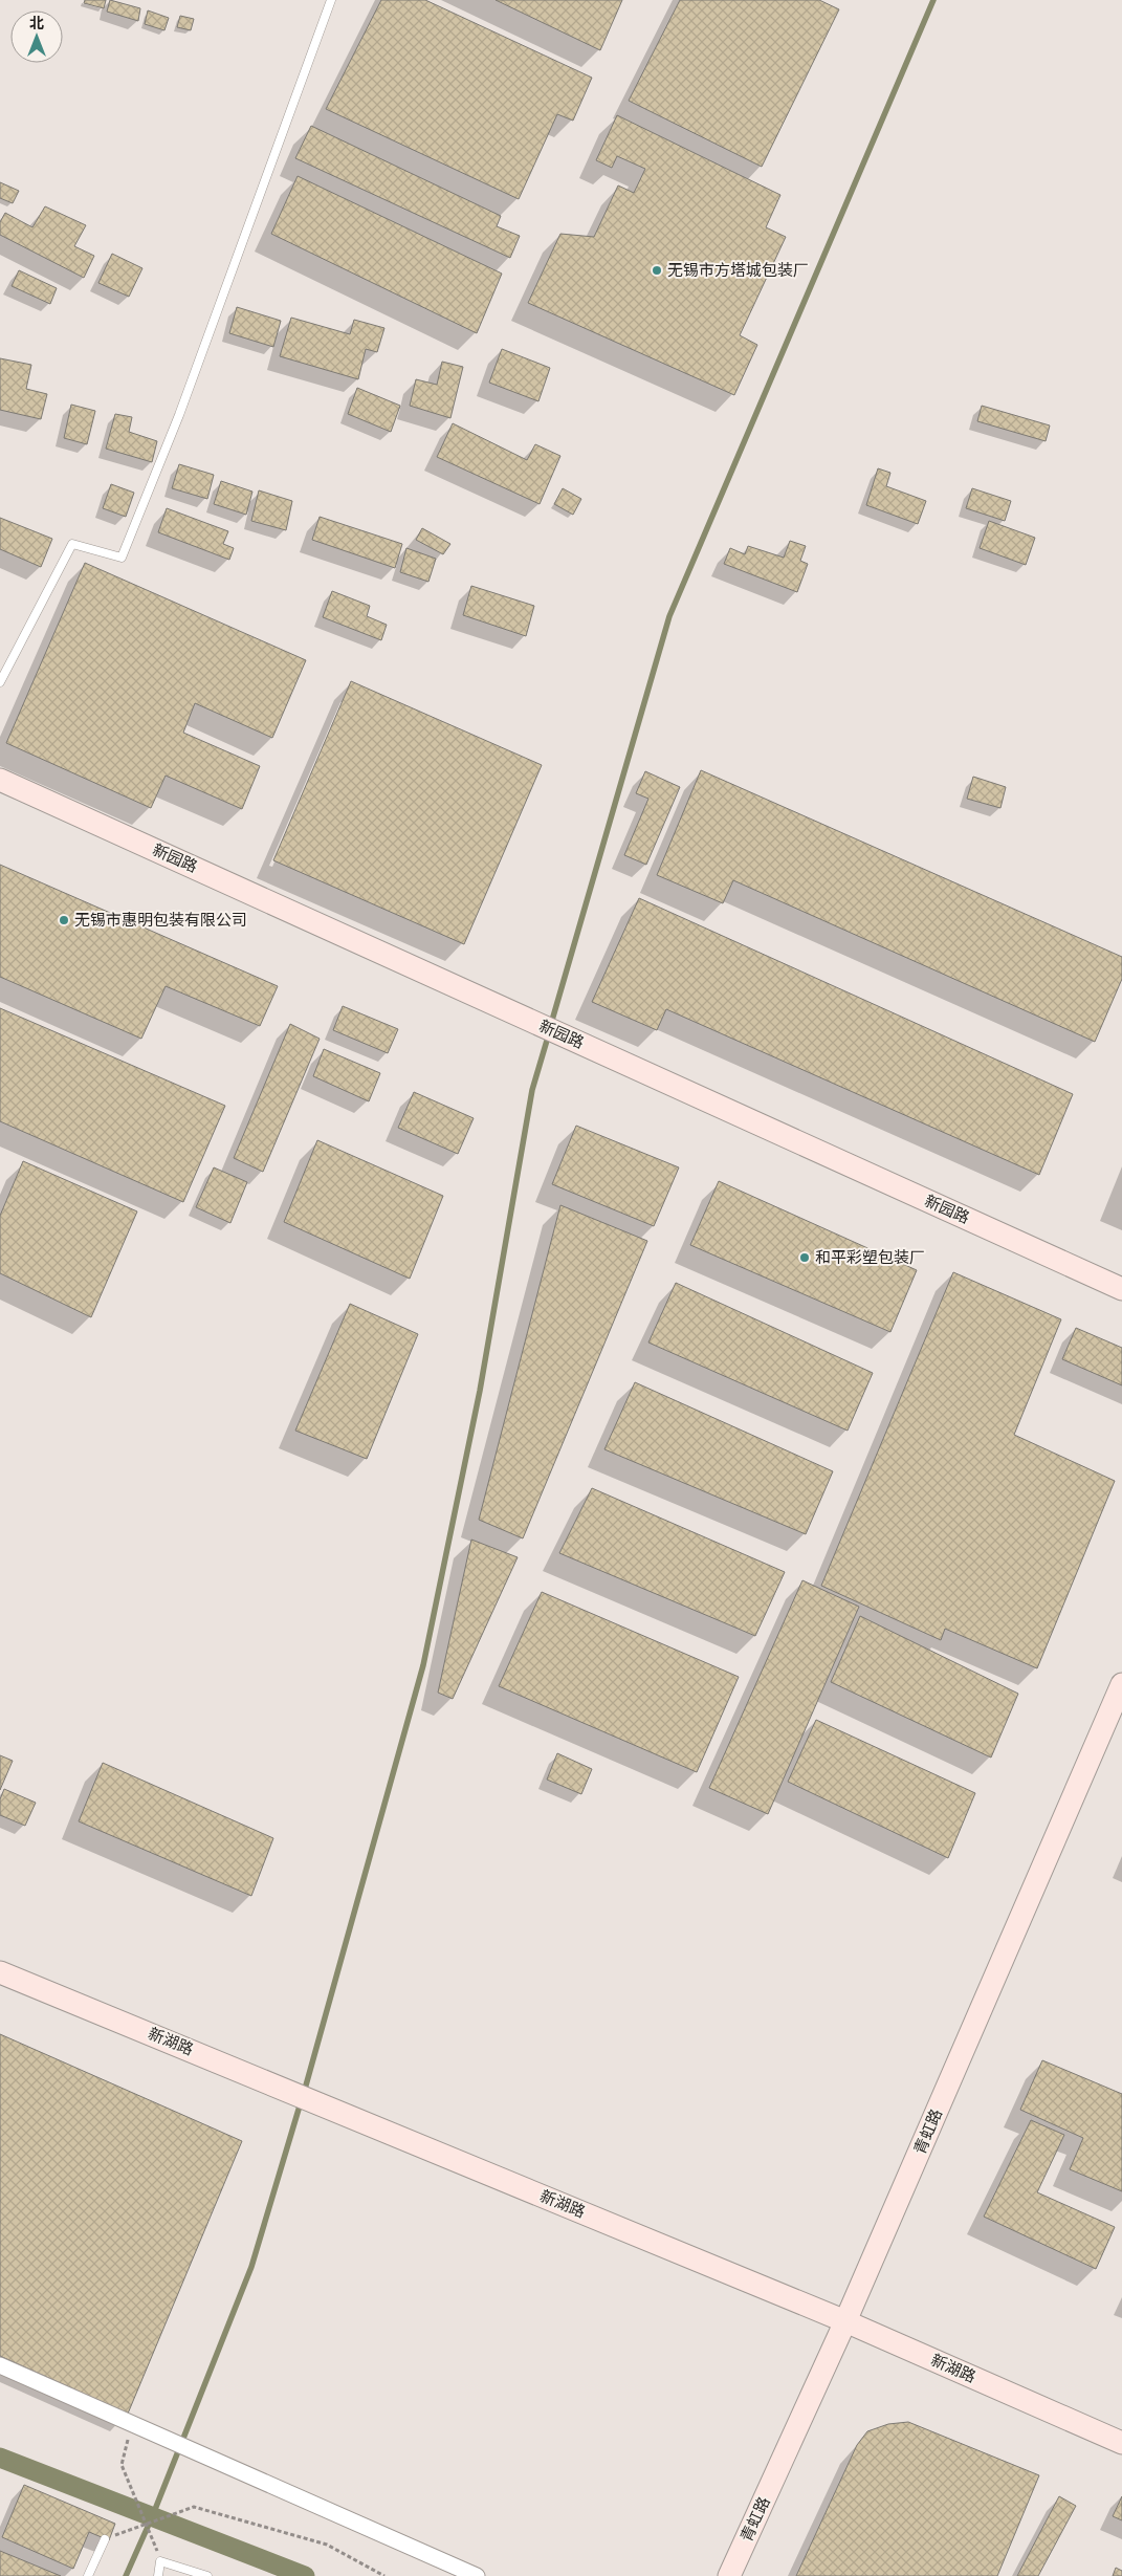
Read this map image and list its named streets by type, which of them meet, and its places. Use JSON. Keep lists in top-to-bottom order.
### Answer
{
  "streets": {
    "street": ["新园路", "新湖路", "青虹路"]
  },
  "crossings": [
    ["新湖路", "青虹路"]
  ],
  "places": ["无锡市方塔城包装厂", "无锡市惠明包装有限公司", "和平彩塑包装厂"],
  "north": "top"
}
